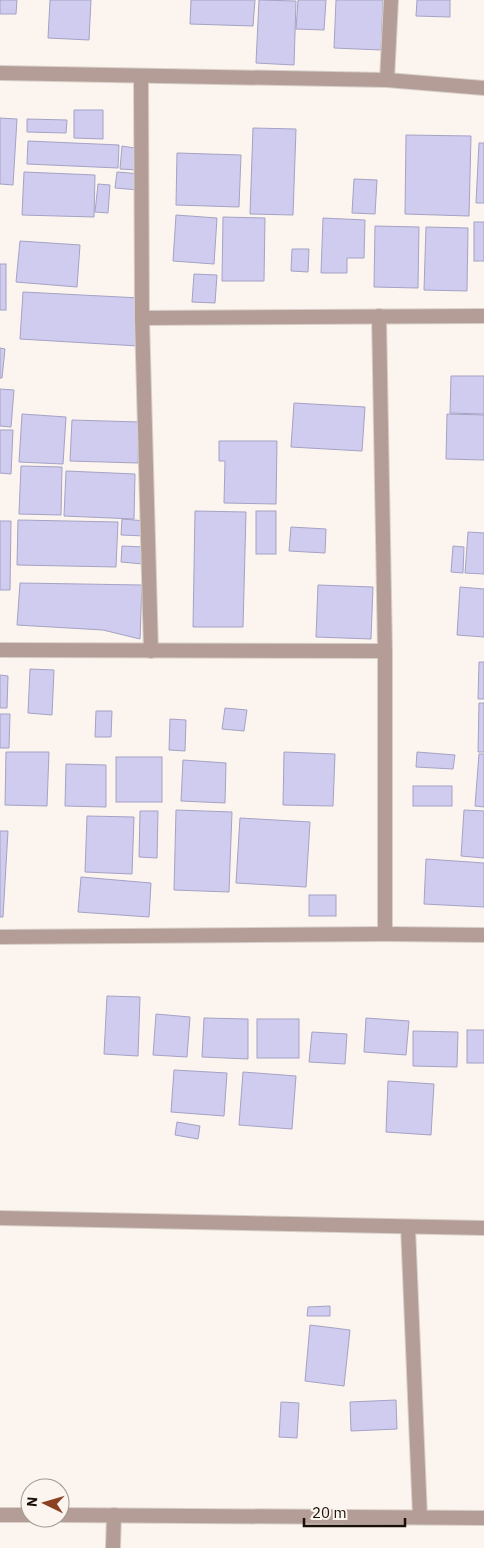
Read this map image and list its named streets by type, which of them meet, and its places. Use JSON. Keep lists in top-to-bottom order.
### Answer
{
  "scale_bar": "20 m",
  "north": "left"
}
